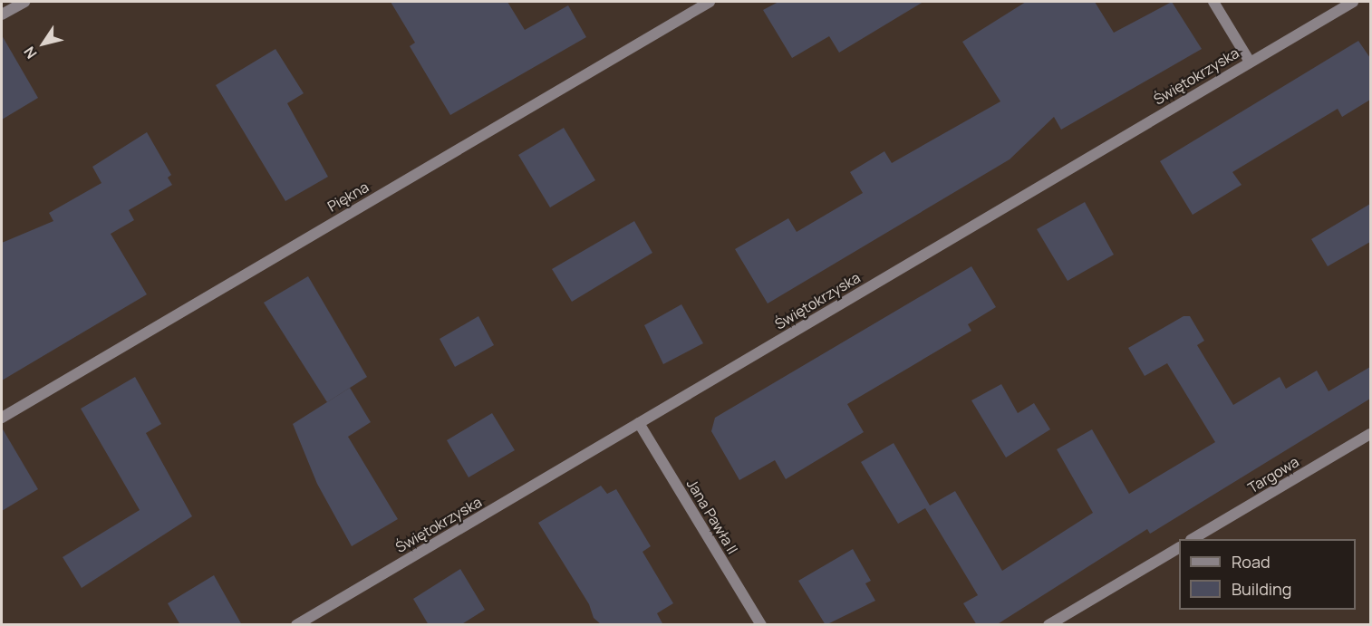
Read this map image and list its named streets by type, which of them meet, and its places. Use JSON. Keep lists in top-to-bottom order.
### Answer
{
  "streets": {
    "street": [
      "Świętokrzyska",
      "Piękna",
      "Targowa",
      "Jana Pawła II"
    ]
  },
  "crossings": [
    ["Świętokrzyska", "Jana Pawła II"]
  ],
  "legend": ["Road", "Building"],
  "north": "bottom left"
}
